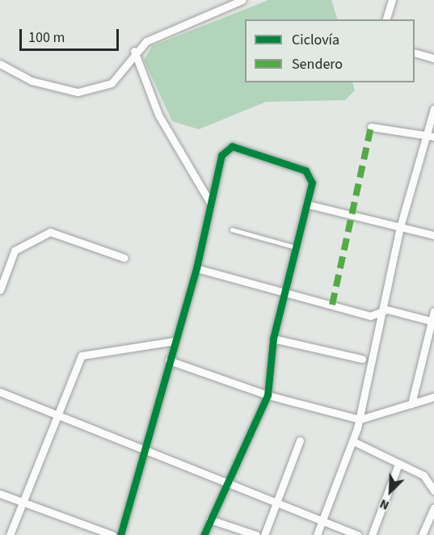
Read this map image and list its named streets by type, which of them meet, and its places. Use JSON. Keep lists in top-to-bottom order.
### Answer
{
  "legend": ["Ciclovía", "Sendero"],
  "scale_bar": "100 m",
  "north": "bottom left"
}
